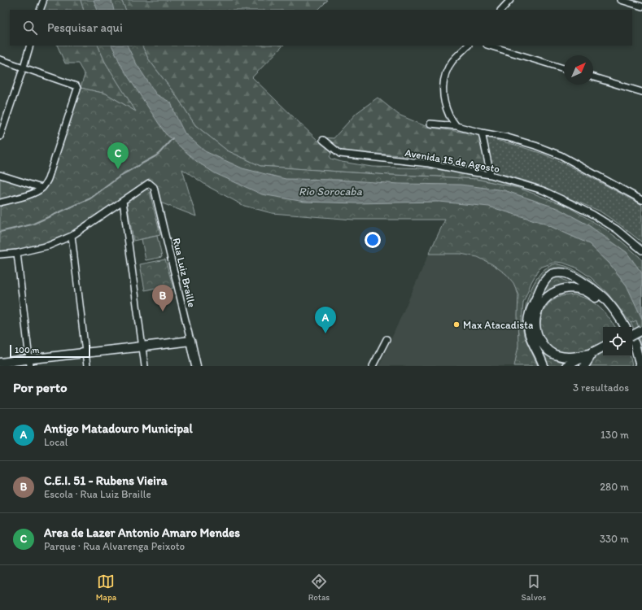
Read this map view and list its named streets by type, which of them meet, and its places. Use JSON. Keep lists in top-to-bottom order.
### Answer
{
  "streets": {
    "main road": ["Rua Luiz Braille"],
    "street": ["Avenida 15 de Agosto"]
  },
  "water": ["Rio Sorocaba"],
  "places": ["Max Atacadista"],
  "scale_bar": "100 m",
  "north": "top right",
  "page": {
    "search": "Pesquisar aqui",
    "pins": ["C", "B", "A"],
    "scale": "100 m",
    "heading": ["Por perto", "3 resultados"],
    "list": [
      {
        "mark": "A",
        "name": "Antigo Matadouro Municipal",
        "note": "Local",
        "value": "130 m"
      },
      {
        "mark": "B",
        "name": "C.E.I. 51 - Rubens Vieira",
        "note": "Escola · Rua Luiz Braille",
        "value": "280 m"
      },
      {
        "mark": "C",
        "name": "Area de Lazer Antonio Amaro Mendes",
        "note": "Parque · Rua Alvarenga Peixoto",
        "value": "330 m"
      }
    ],
    "nav": ["Mapa", "Rotas", "Salvos"]
  }
}
